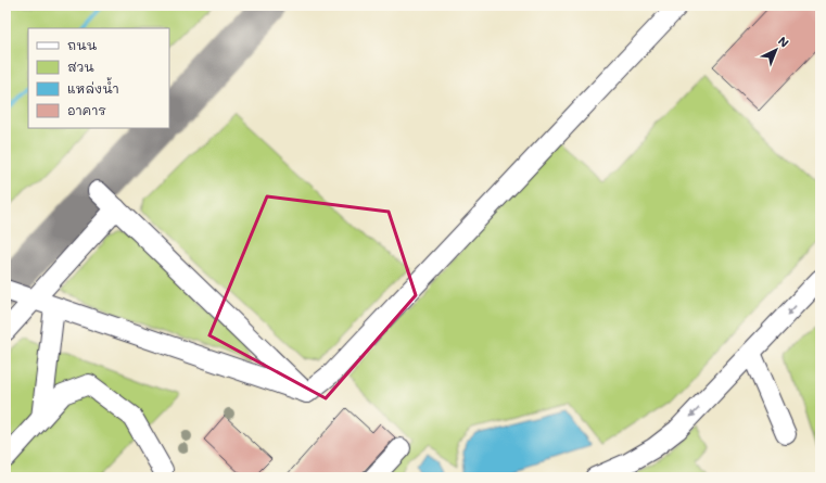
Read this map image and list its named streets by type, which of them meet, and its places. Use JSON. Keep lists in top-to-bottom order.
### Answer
{
  "legend": [
    "ถนน",
    "สวน",
    "แหล่งน้ำ",
    "อาคาร"
  ],
  "north": "top right"
}
